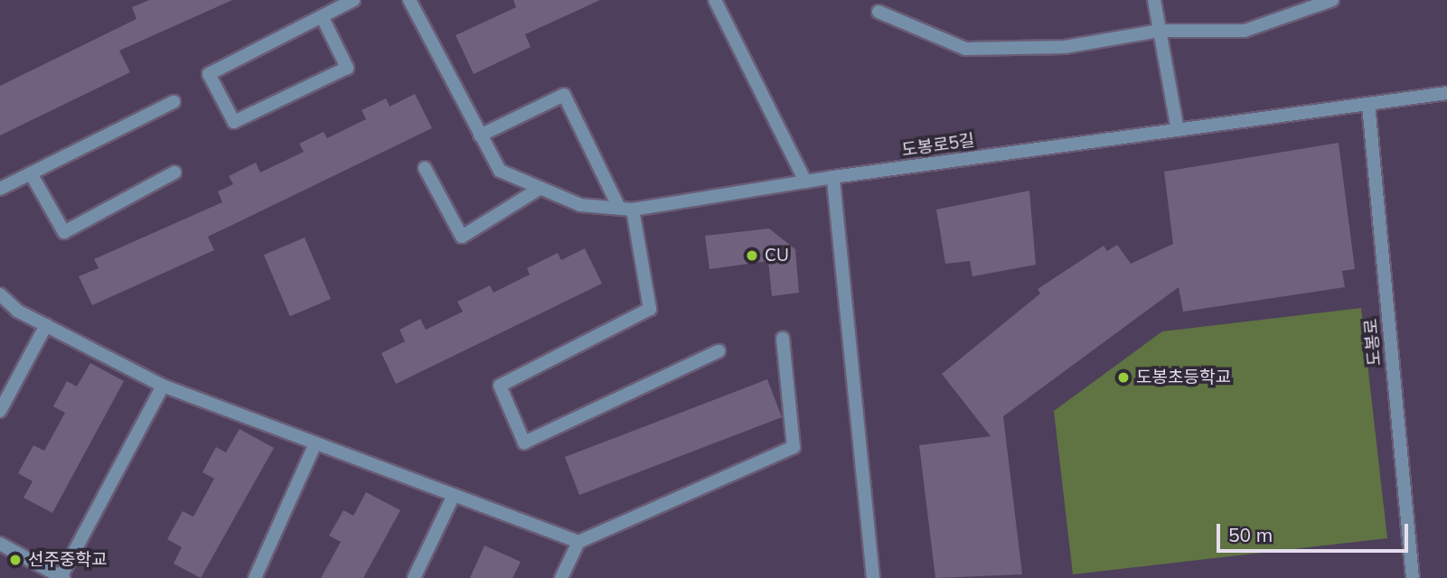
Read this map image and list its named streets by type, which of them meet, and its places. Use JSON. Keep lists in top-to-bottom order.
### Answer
{
  "streets": {
    "street": ["도봉로5길", "도봉로"]
  },
  "crossings": [
    ["도봉로5길", "도봉로"]
  ],
  "places": ["CU", "도봉초등학교", "선주중학교"],
  "scale_bar": "50 m"
}
